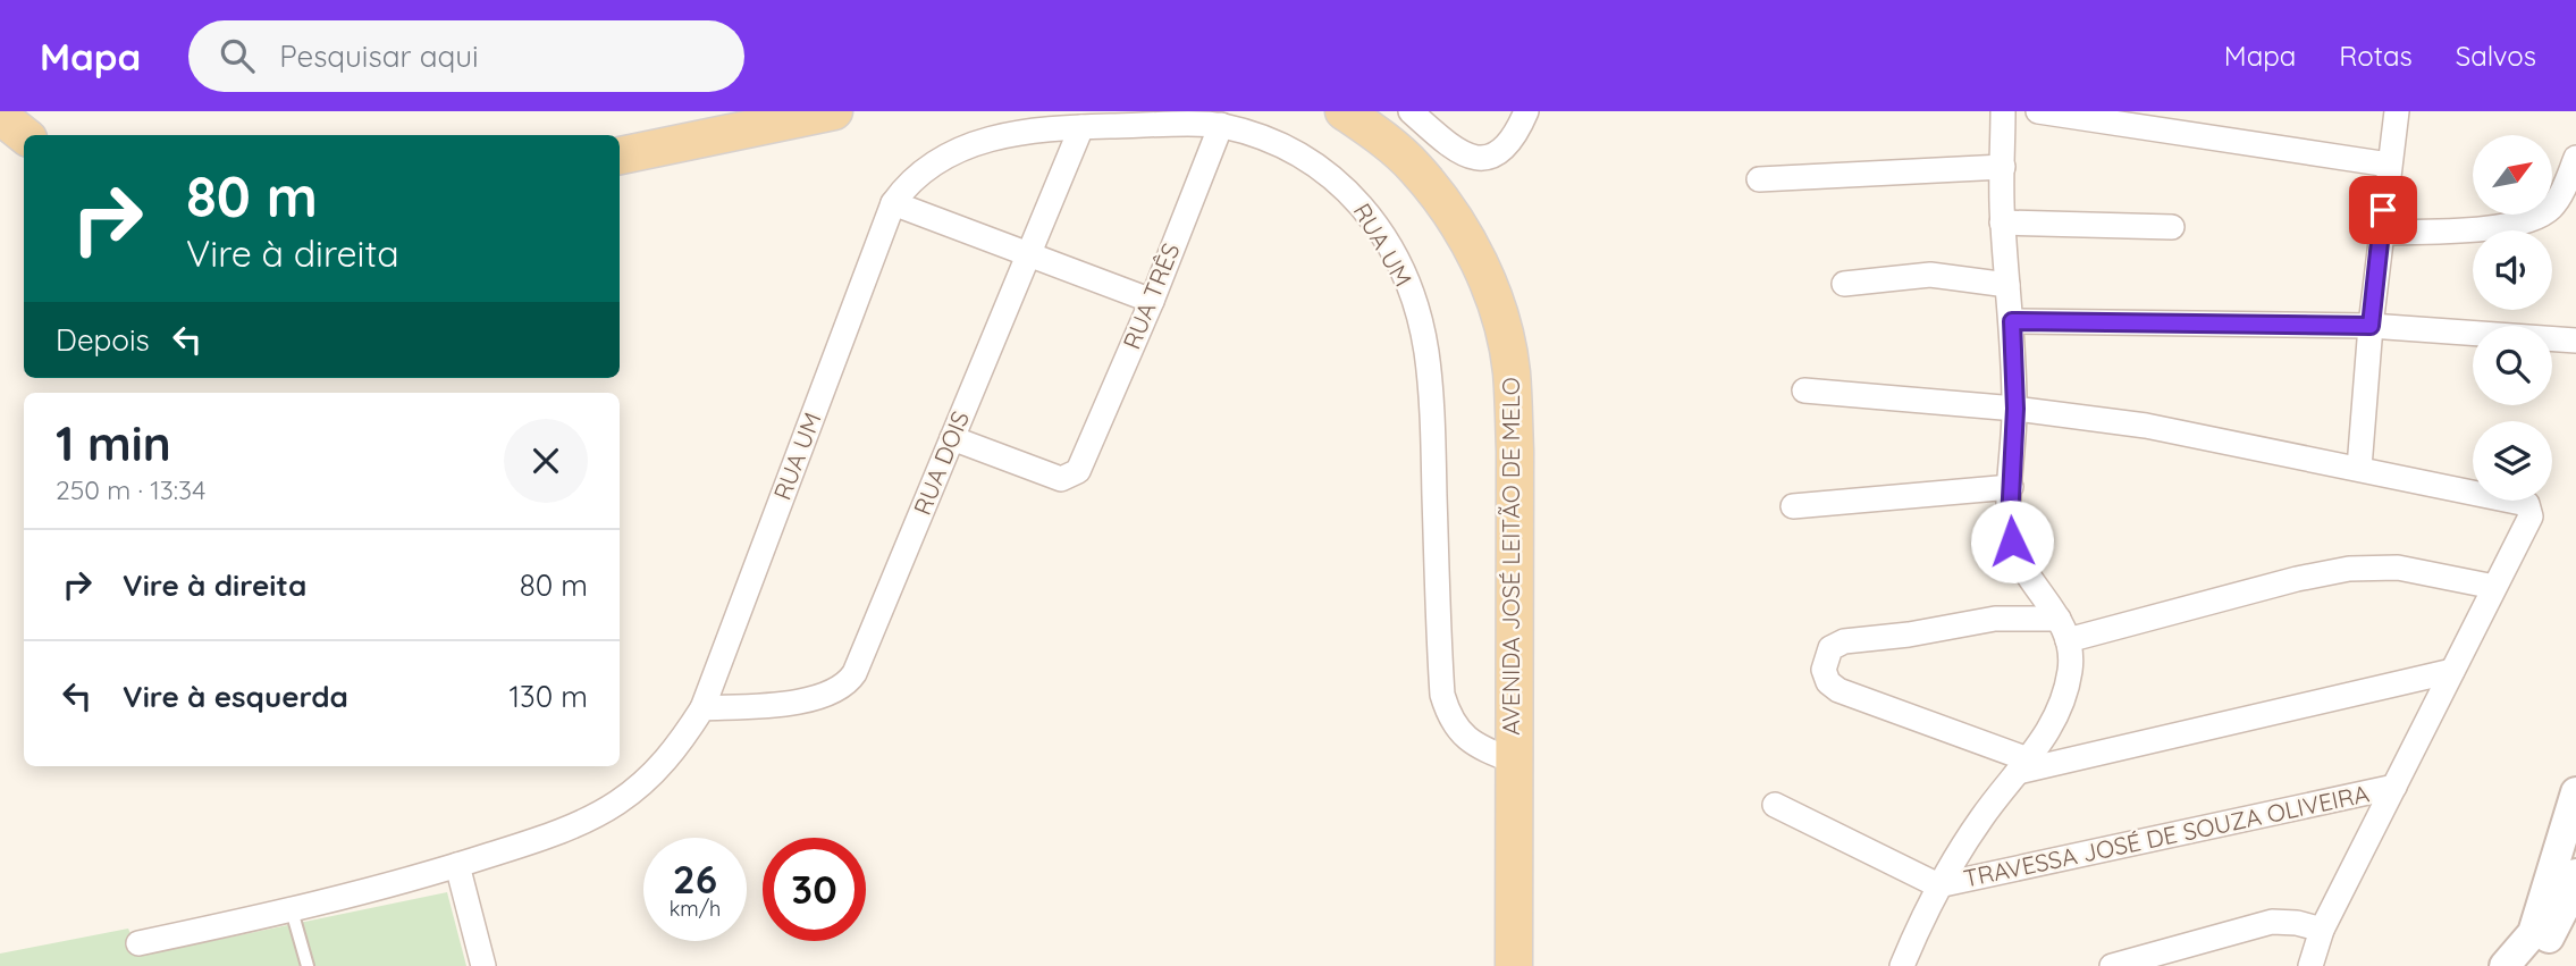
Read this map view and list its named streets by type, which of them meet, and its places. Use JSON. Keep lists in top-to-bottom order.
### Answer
{
  "streets": {
    "main road": ["AVENIDA JOSÉ LEITÃO DE MELO"],
    "street": [
      "RUA UM",
      "RUA TRÊS",
      "RUA DOIS",
      "TRAVESSA JOSÉ DE SOUZA OLIVEIRA"
    ]
  },
  "crossings": [
    ["RUA UM", "RUA TRÊS"],
    ["RUA UM", "RUA DOIS"],
    ["RUA UM", "AVENIDA JOSÉ LEITÃO DE MELO"],
    ["RUA TRÊS", "RUA DOIS"]
  ],
  "north": "top right",
  "page": {
    "header": "Mapa",
    "search": "Pesquisar aqui",
    "nav": ["Mapa", "Rotas", "Salvos"],
    "turn": ["80 m", "Vire à direita"],
    "then": "Depois",
    "heading": ["1 min", "250 m · 13:34"],
    "list": [
      {
        "name": "Vire à direita",
        "value": "80 m"
      },
      {
        "name": "Vire à esquerda",
        "value": "130 m"
      }
    ],
    "speed": "26 km/h",
    "limit": "30"
  }
}
